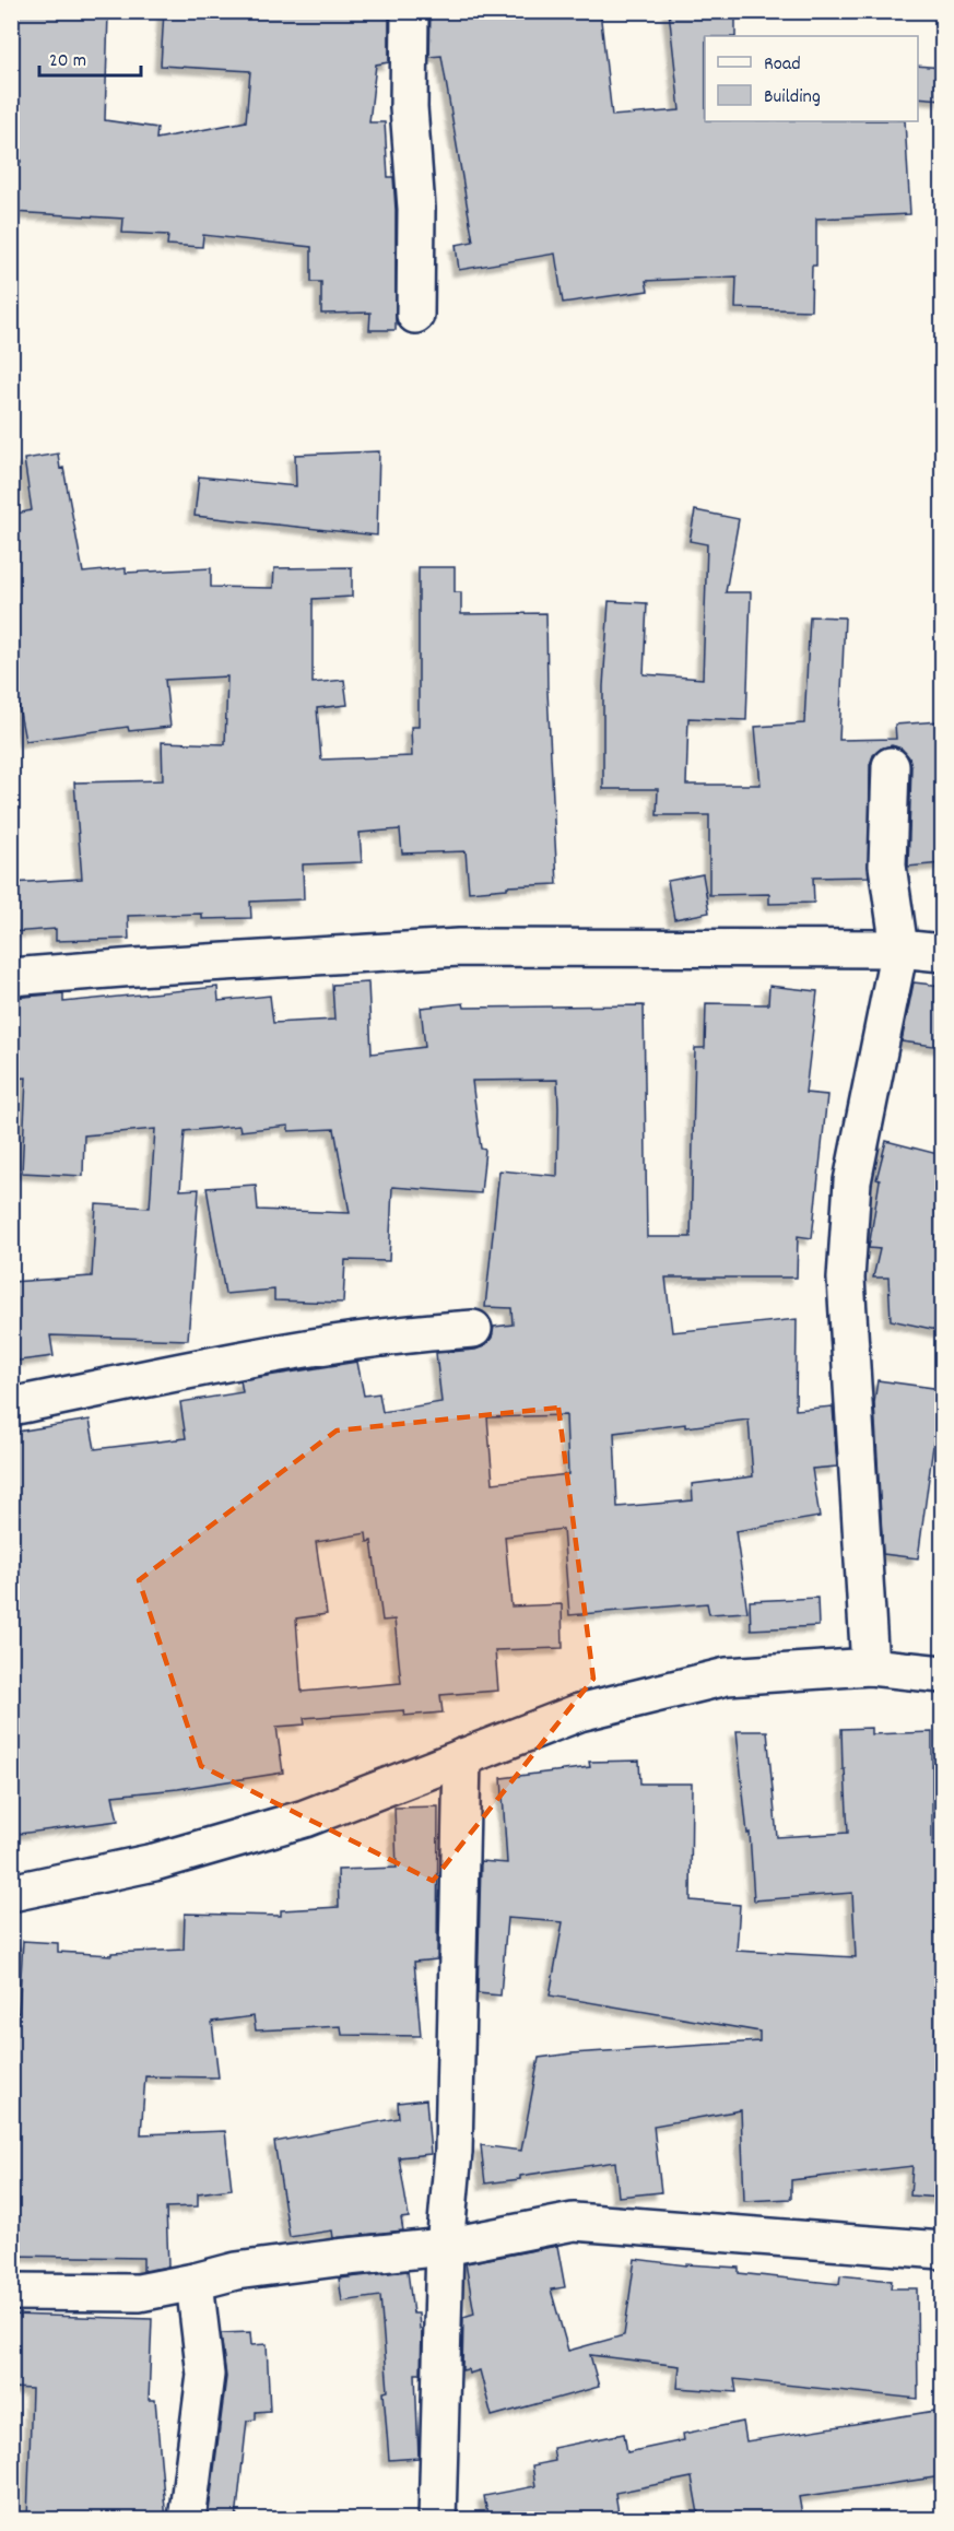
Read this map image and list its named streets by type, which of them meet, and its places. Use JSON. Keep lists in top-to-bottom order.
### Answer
{
  "legend": ["Road", "Building"],
  "scale_bar": "20 m"
}
